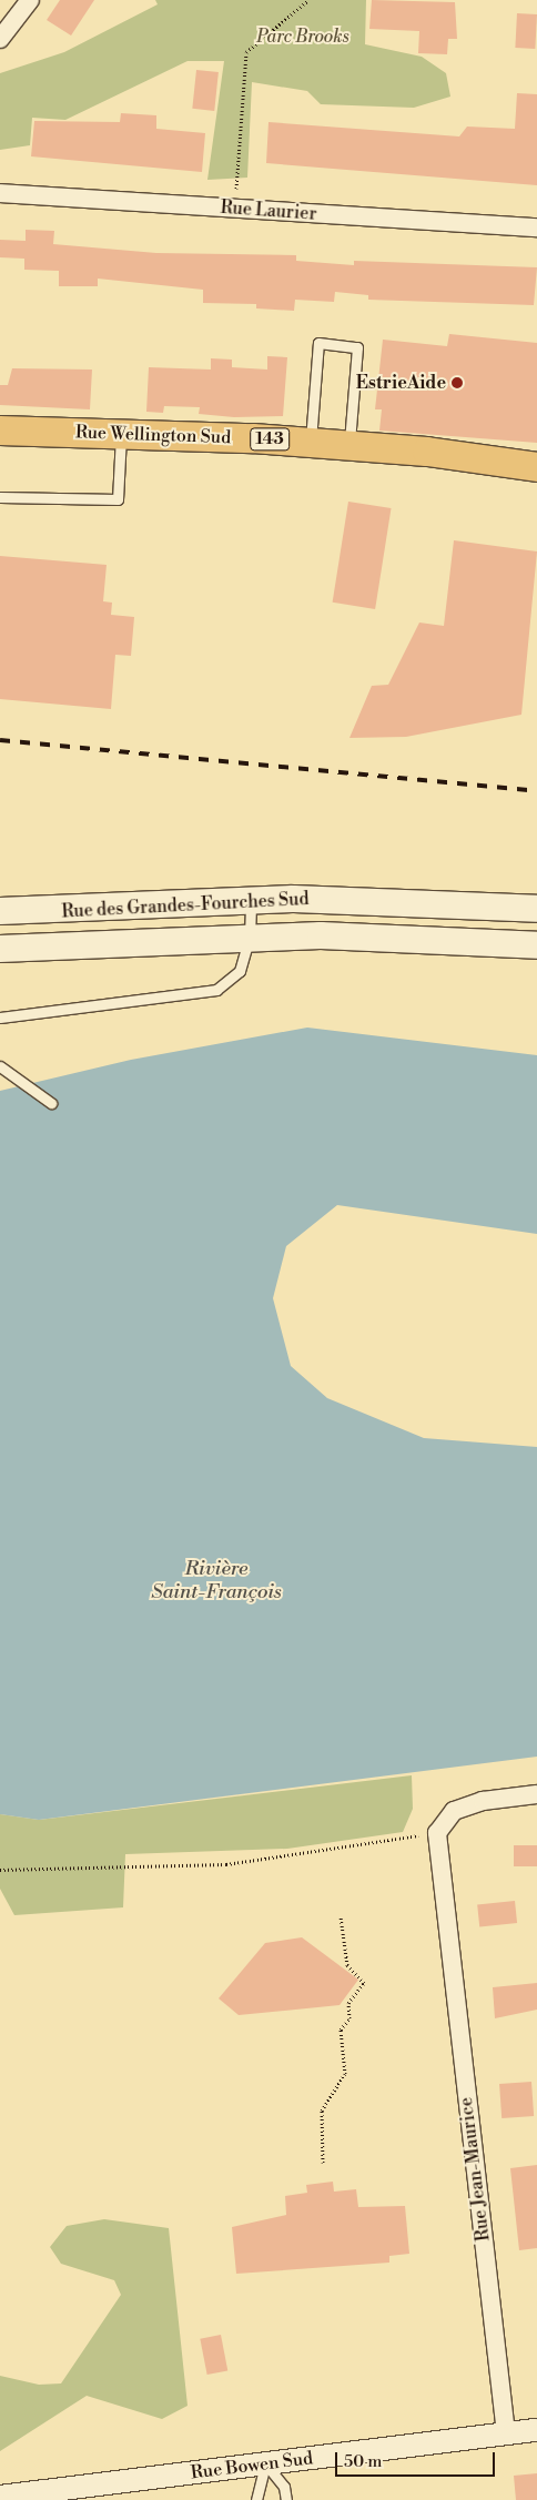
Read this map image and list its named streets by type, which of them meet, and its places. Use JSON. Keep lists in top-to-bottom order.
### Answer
{
  "streets": {
    "main road": ["Rue Wellington Sud", "143", "Rue des Grandes-Fourches Sud"],
    "street": ["Rue Laurier", "Rue Jean-Maurice", "Rue Bowen Sud"]
  },
  "crossings": [
    ["Rue Jean-Maurice", "Rue Bowen Sud"]
  ],
  "water": ["Rivière Saint-François"],
  "parks": ["Parc Brooks"],
  "places": ["EstrieAide"],
  "scale_bar": "50 m"
}
